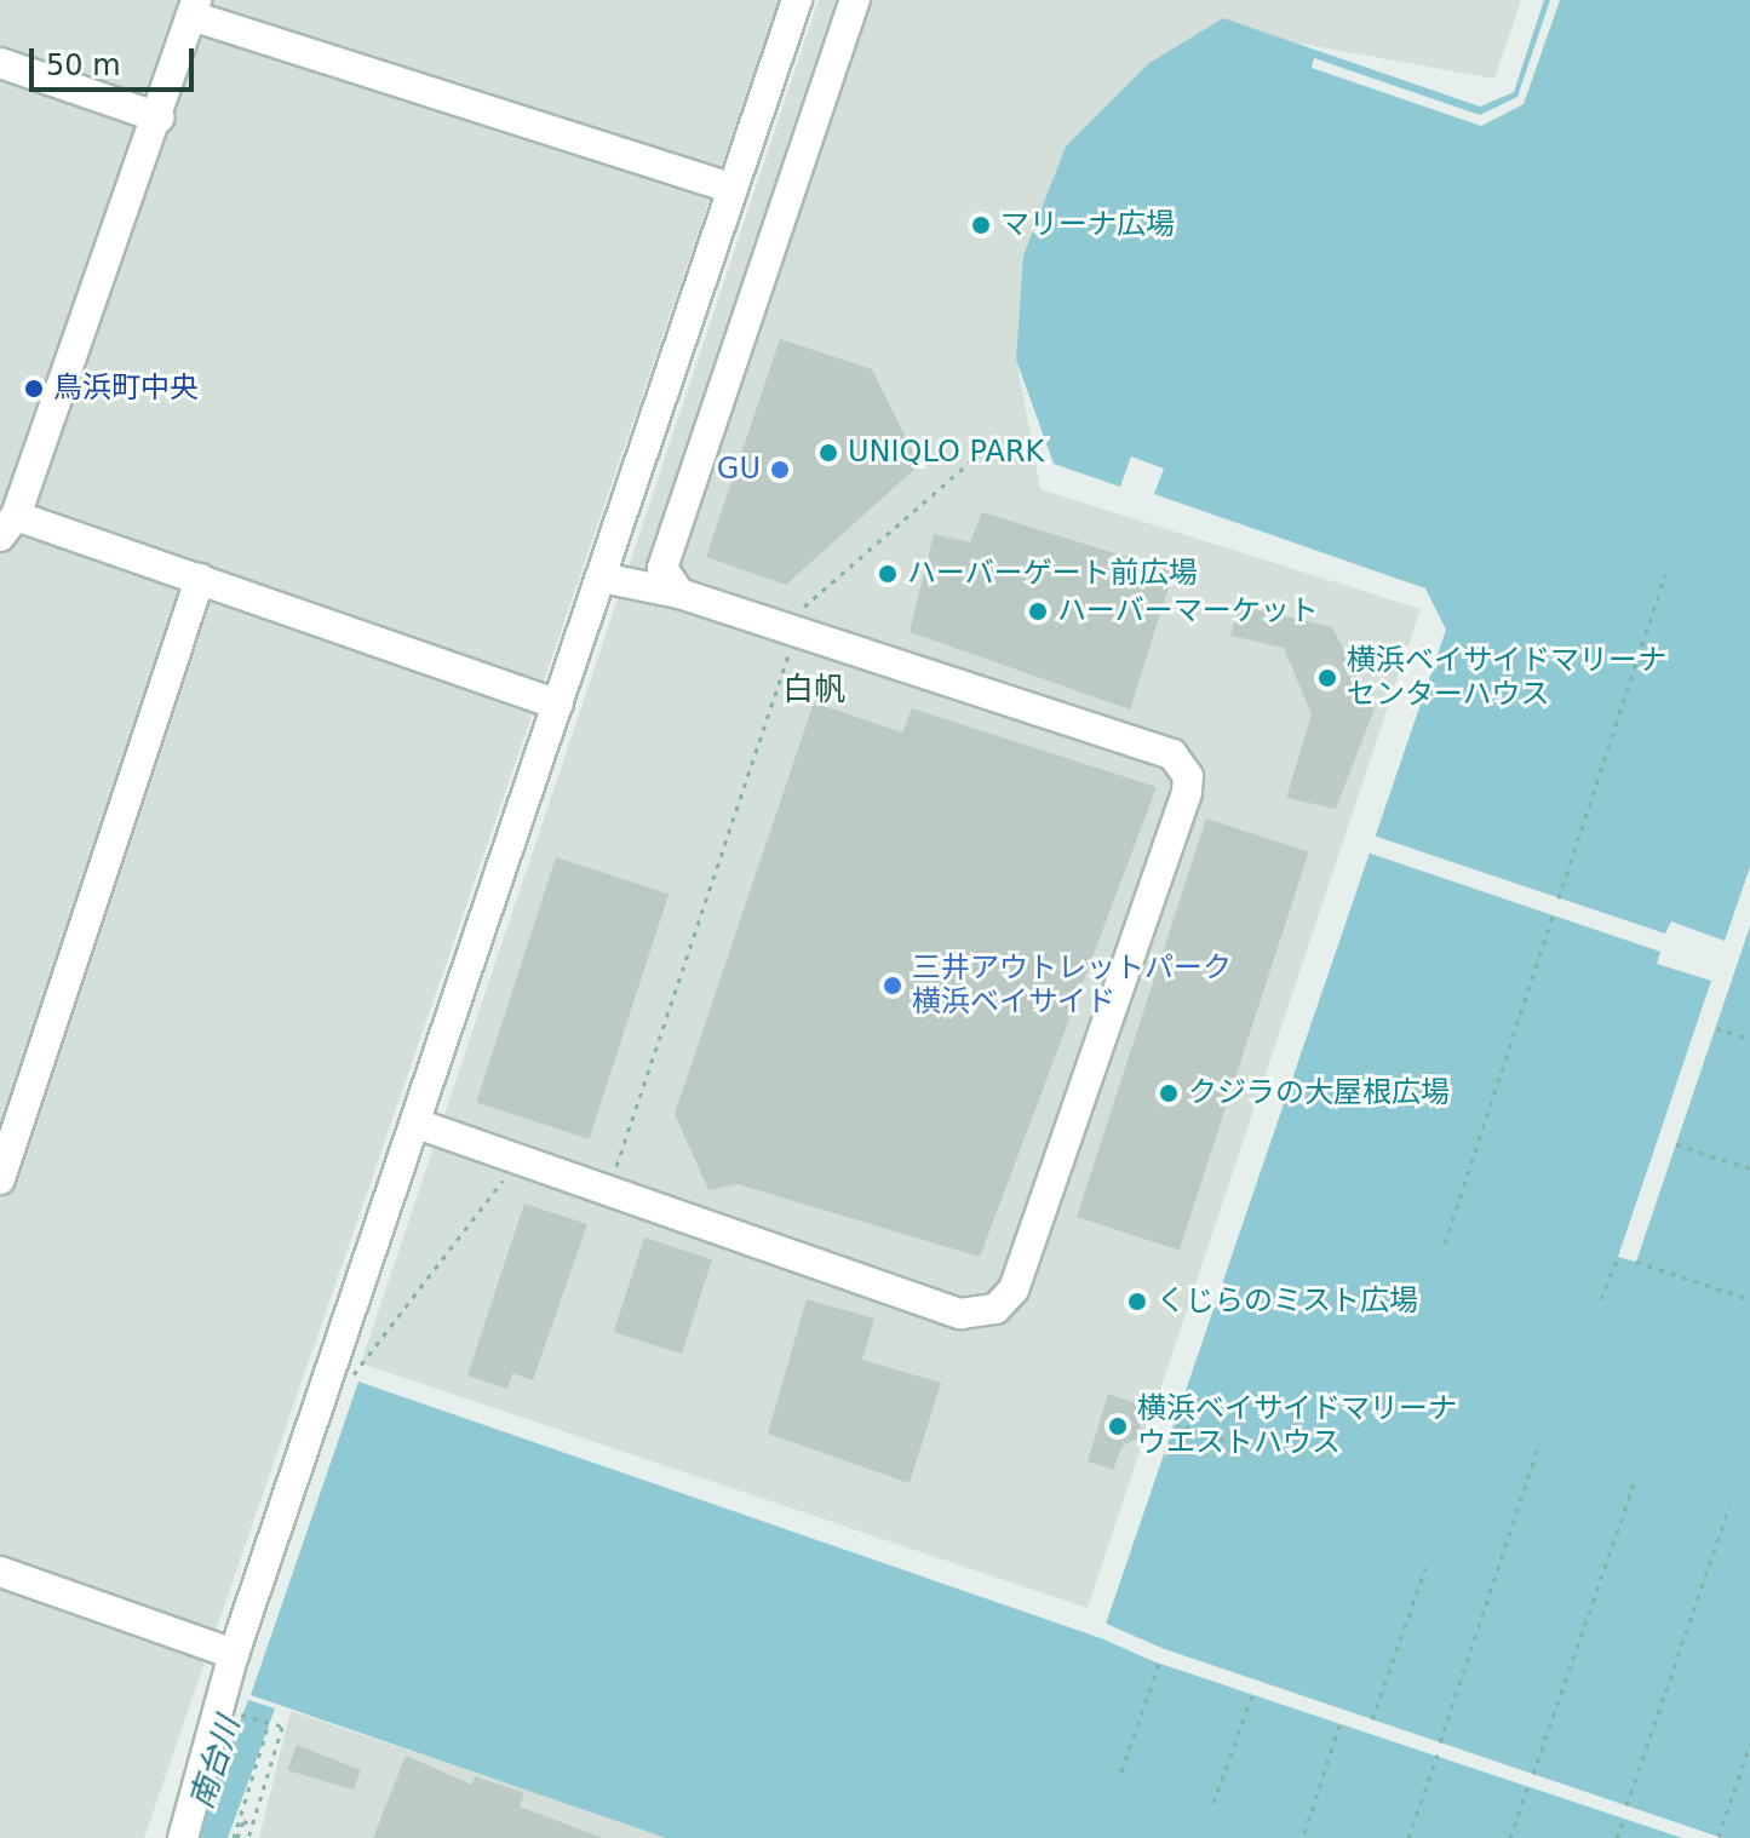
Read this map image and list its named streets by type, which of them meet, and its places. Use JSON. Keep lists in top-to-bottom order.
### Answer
{
  "districts": ["白帆"],
  "water": ["南台川"],
  "places": [
    "マリーナ広場",
    "鳥浜町中央",
    "UNIQLO PARK",
    "GU",
    "ハーバーゲート前広場",
    "ハーバーマーケット",
    "横浜ベイサイドマリーナ センターハウス",
    "三井アウトレットパーク 横浜ベイサイド",
    "クジラの大屋根広場",
    "くじらのミスト広場",
    "横浜ベイサイドマリーナ ウエストハウス"
  ],
  "scale_bar": "50 m"
}
